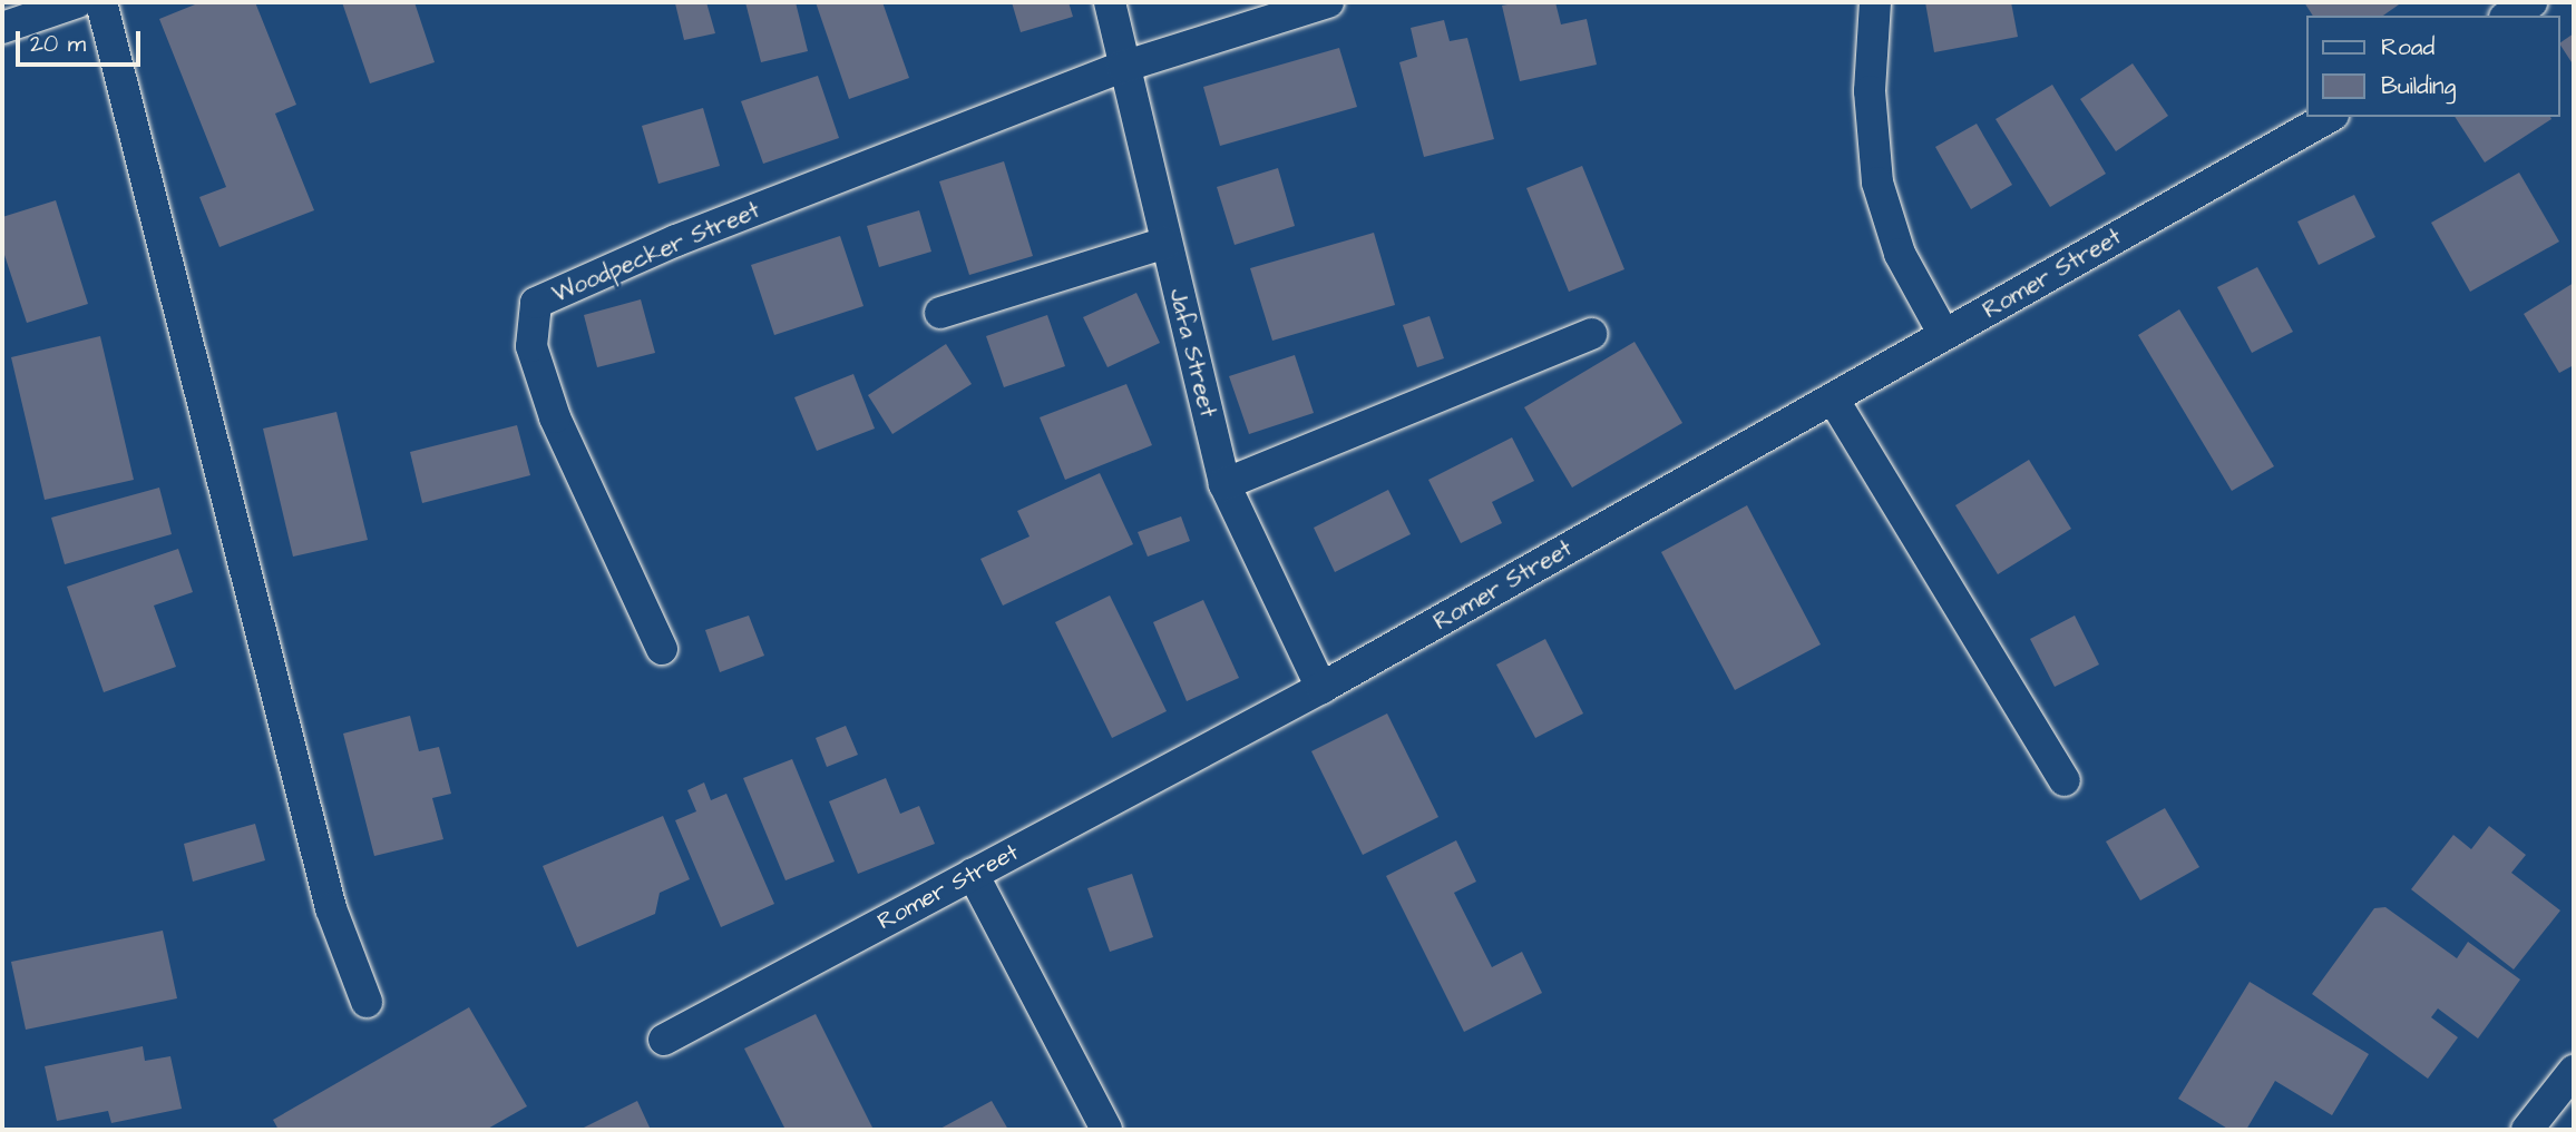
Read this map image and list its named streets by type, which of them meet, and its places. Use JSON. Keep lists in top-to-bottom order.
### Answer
{
  "streets": {
    "street": ["Woodpecker Street", "Romer Street", "Jafa Street"]
  },
  "crossings": [
    ["Woodpecker Street", "Jafa Street"],
    ["Romer Street", "Jafa Street"]
  ],
  "legend": ["Road", "Building"],
  "scale_bar": "20 m"
}
